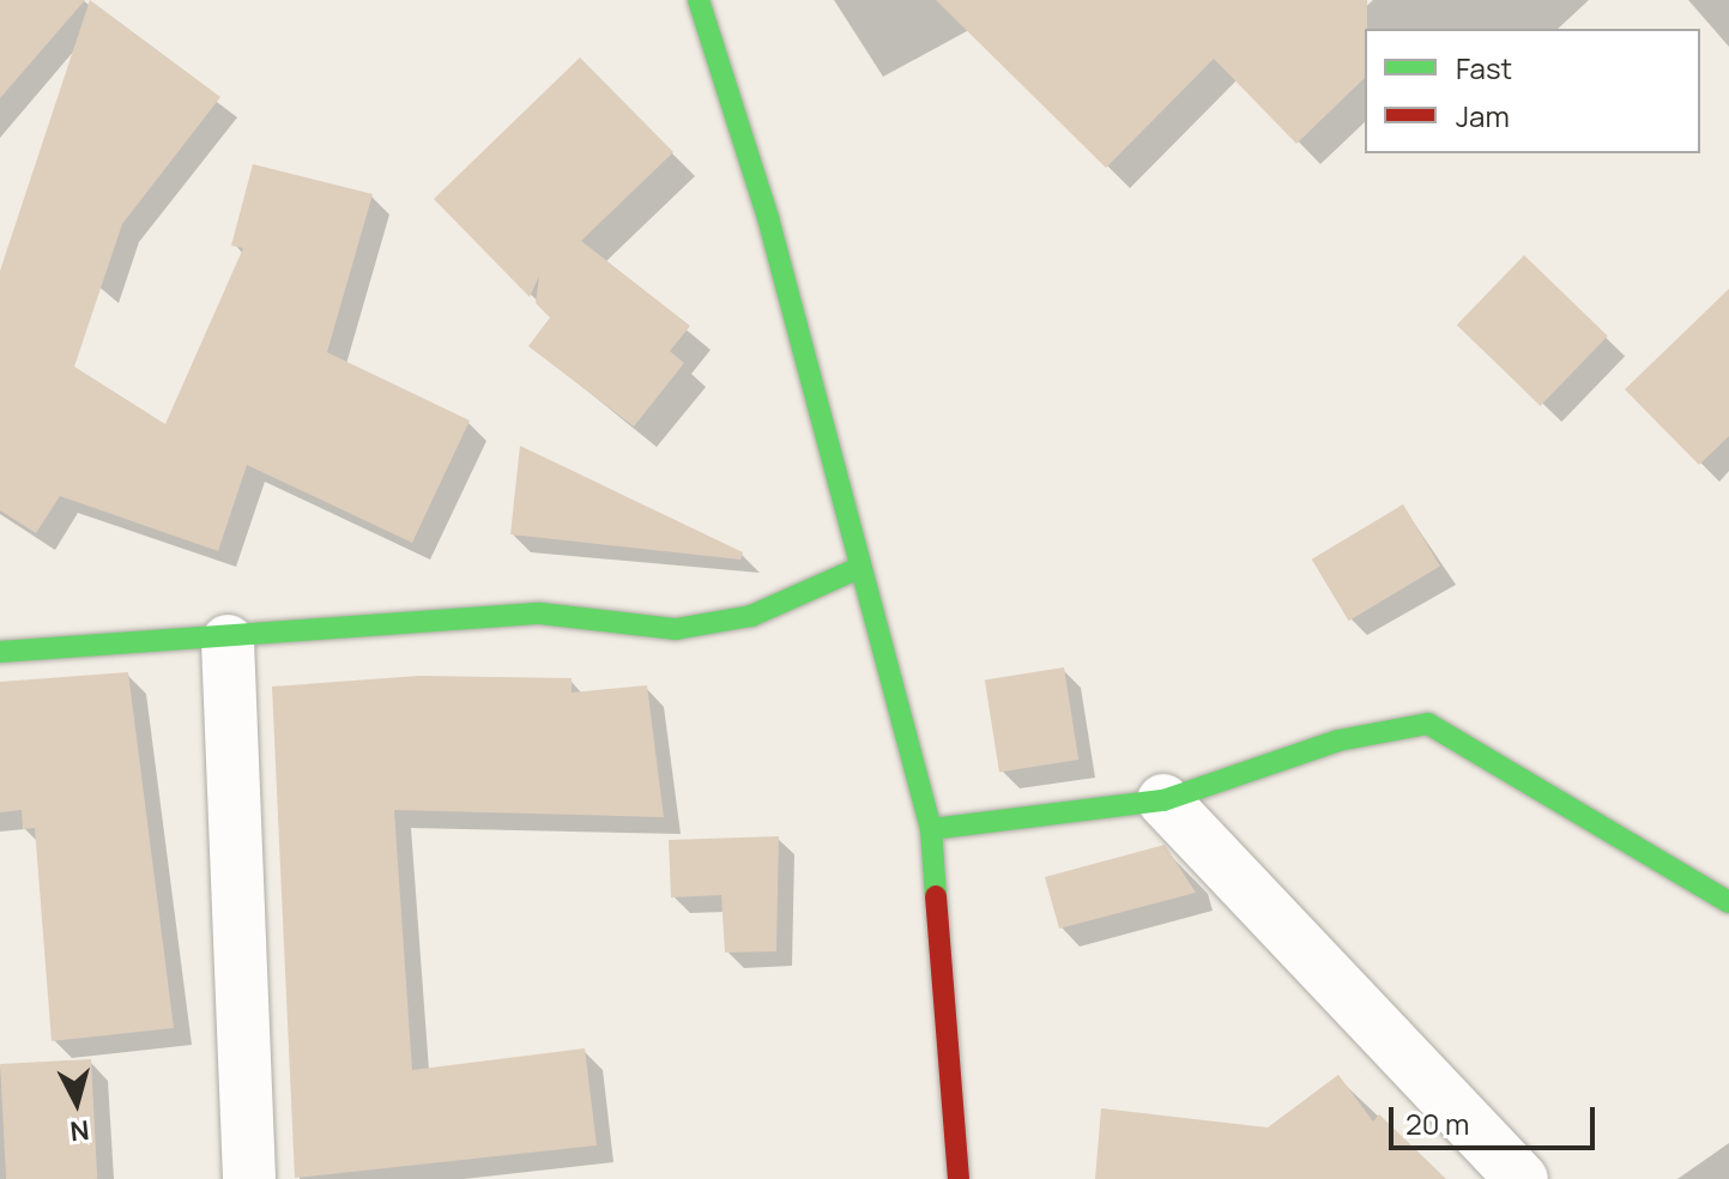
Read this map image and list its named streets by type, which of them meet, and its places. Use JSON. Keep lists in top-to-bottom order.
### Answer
{
  "legend": ["Fast", "Jam"],
  "scale_bar": "20 m",
  "north": "bottom"
}
